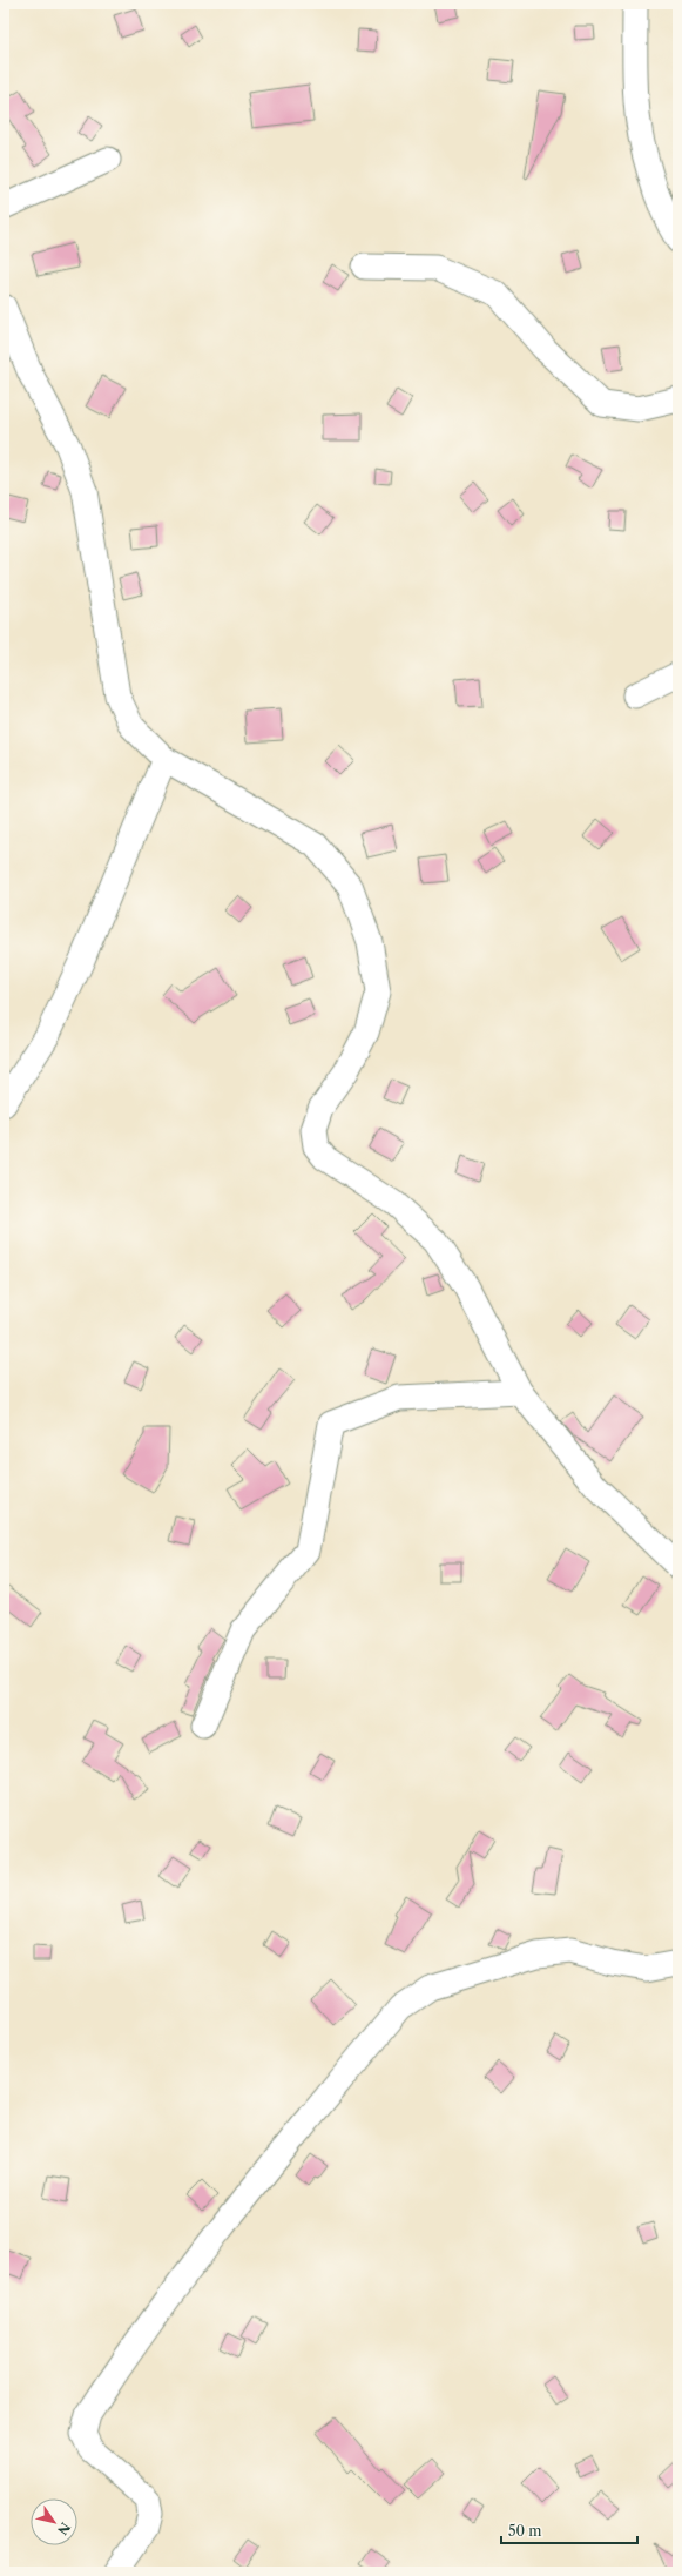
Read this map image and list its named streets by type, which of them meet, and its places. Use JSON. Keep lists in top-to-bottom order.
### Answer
{
  "scale_bar": "50 m",
  "north": "bottom right"
}
